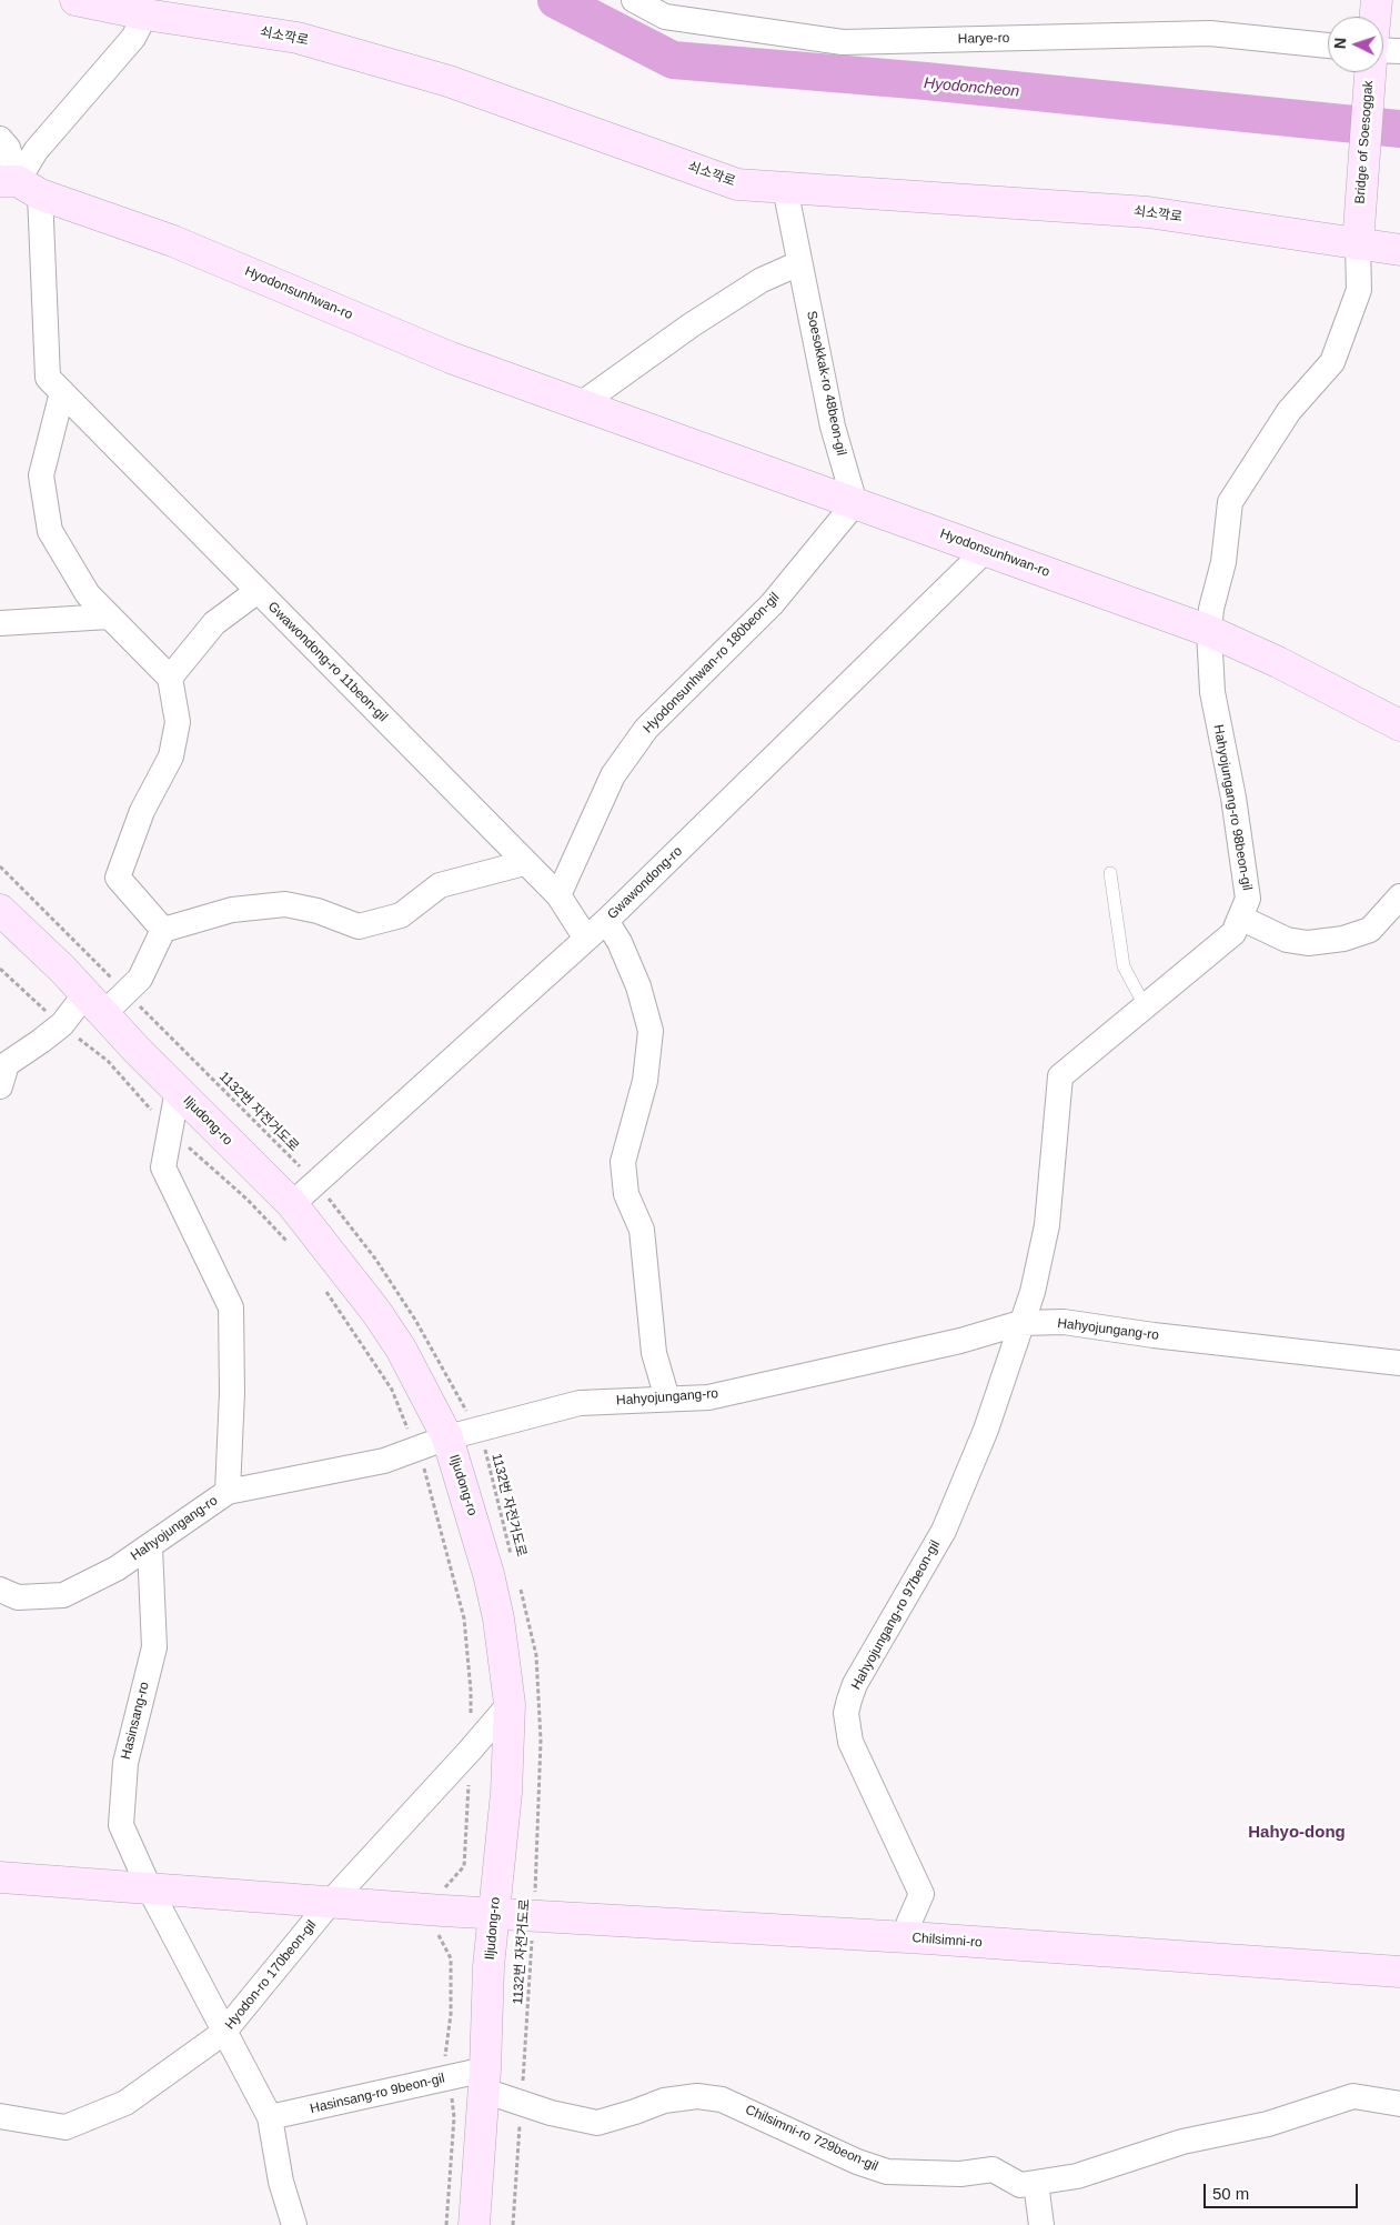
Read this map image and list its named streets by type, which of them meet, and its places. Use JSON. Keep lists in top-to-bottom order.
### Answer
{
  "streets": {
    "street": [
      "쇠소깍로",
      "Harye-ro",
      "Bridge of Soesoggak",
      "Hyodonsunhwan-ro",
      "Soesokkak-ro 48beon-gil",
      "Gwawondong-ro 11beon-gil",
      "Hyodonsunhwan-ro 180beon-gil",
      "Hahyojungang-ro 98beon-gil",
      "Gwawondong-ro",
      "Iljudong-ro",
      "Hahyojungang-ro",
      "Hahyojungang-ro 97beon-gil",
      "Hasinsang-ro",
      "Chilsimni-ro",
      "Hyodon-ro 170beon-gil",
      "Hasinsang-ro 9beon-gil",
      "Chilsimni-ro 729beon-gil"
    ],
    "path": ["1132번 자전거도로"]
  },
  "crossings": [
    ["쇠소깍로", "Bridge of Soesoggak"],
    ["쇠소깍로", "Soesokkak-ro 48beon-gil"],
    ["쇠소깍로", "Hahyojungang-ro 98beon-gil"],
    ["Bridge of Soesoggak", "Hahyojungang-ro 98beon-gil"],
    ["Hyodonsunhwan-ro", "Soesokkak-ro 48beon-gil"],
    ["Hyodonsunhwan-ro", "Gwawondong-ro 11beon-gil"],
    ["Hyodonsunhwan-ro", "Hyodonsunhwan-ro 180beon-gil"],
    ["Hyodonsunhwan-ro", "Hahyojungang-ro 98beon-gil"],
    ["Hyodonsunhwan-ro", "Gwawondong-ro"],
    ["Soesokkak-ro 48beon-gil", "Hyodonsunhwan-ro 180beon-gil"],
    ["Gwawondong-ro 11beon-gil", "Hyodonsunhwan-ro 180beon-gil"],
    ["Gwawondong-ro 11beon-gil", "Gwawondong-ro"],
    ["Hahyojungang-ro 98beon-gil", "Hahyojungang-ro"],
    ["Hahyojungang-ro 98beon-gil", "Hahyojungang-ro 97beon-gil"],
    ["Gwawondong-ro", "1132번 자전거도로"],
    ["Gwawondong-ro", "Iljudong-ro"],
    ["1132번 자전거도로", "Hahyojungang-ro"],
    ["1132번 자전거도로", "Chilsimni-ro"],
    ["Iljudong-ro", "Hahyojungang-ro"],
    ["Iljudong-ro", "Chilsimni-ro"],
    ["Iljudong-ro", "Hyodon-ro 170beon-gil"],
    ["Iljudong-ro", "Hasinsang-ro 9beon-gil"],
    ["Iljudong-ro", "Chilsimni-ro 729beon-gil"],
    ["Hahyojungang-ro", "Hahyojungang-ro 97beon-gil"],
    ["Hahyojungang-ro", "Hasinsang-ro"],
    ["Hahyojungang-ro 97beon-gil", "Chilsimni-ro"],
    ["Hasinsang-ro 9beon-gil", "Chilsimni-ro 729beon-gil"]
  ],
  "districts": ["Hahyo-dong"],
  "water": ["Hyodoncheon"],
  "scale_bar": "50 m",
  "north": "left"
}
